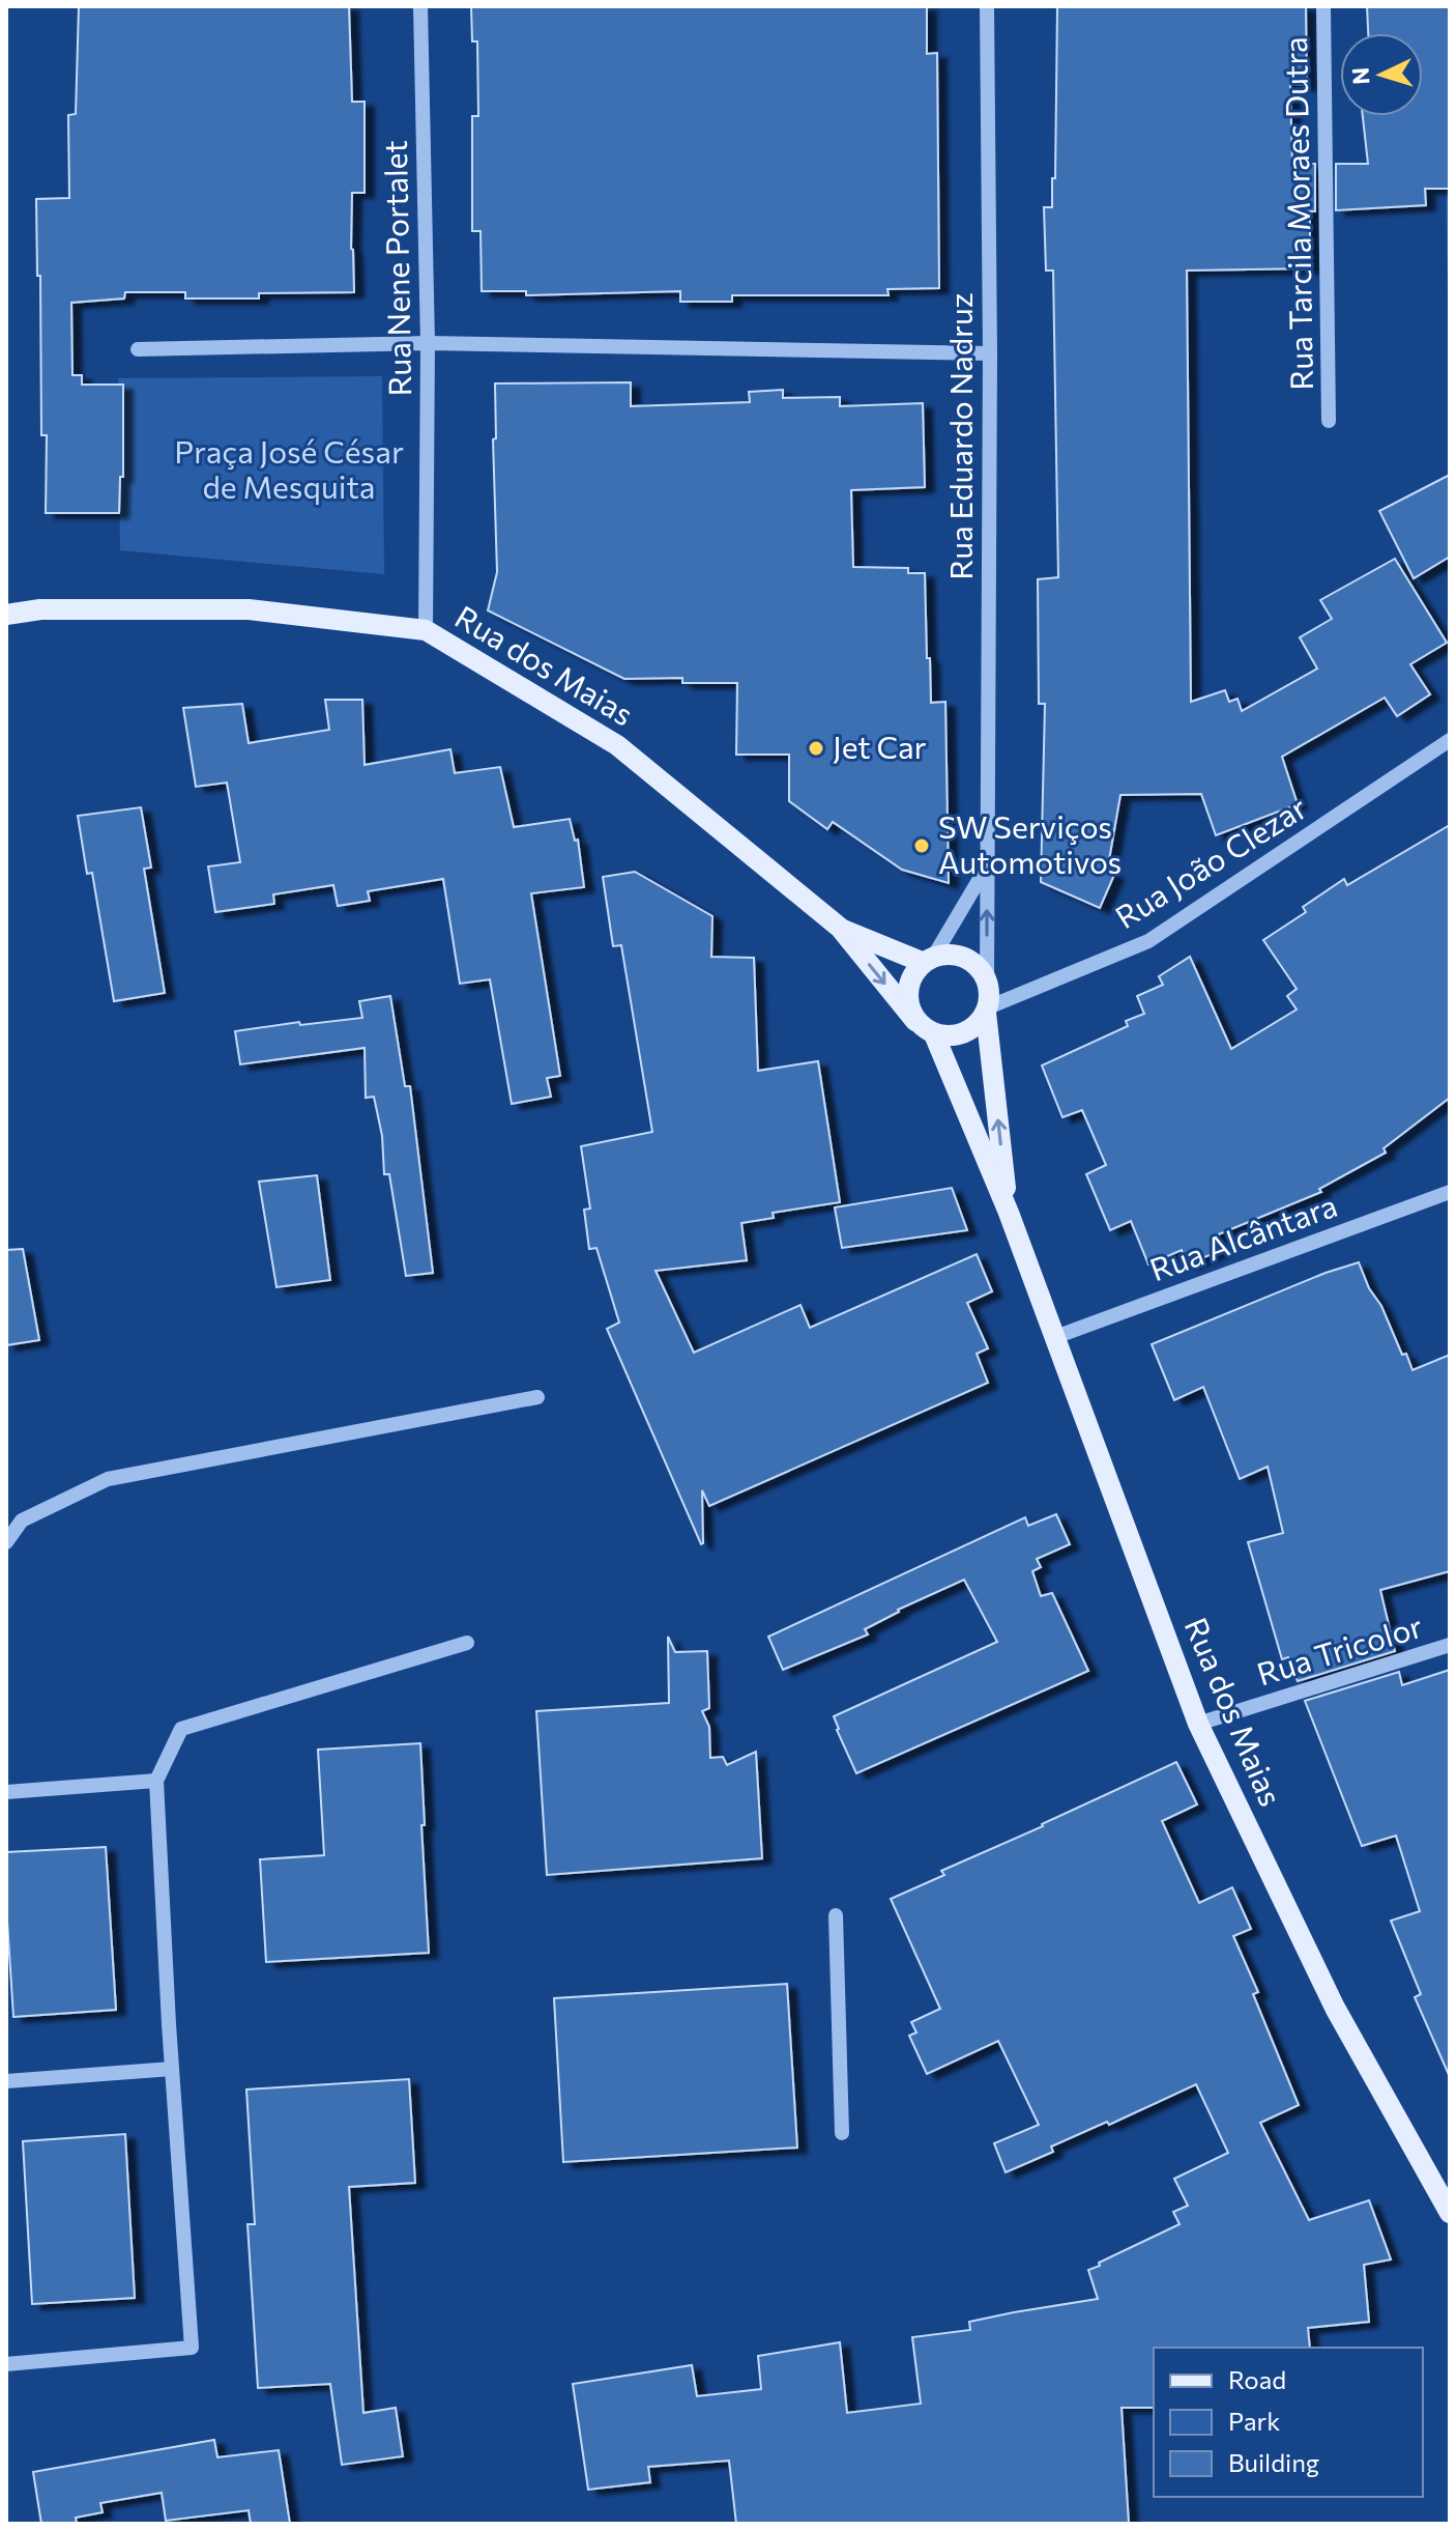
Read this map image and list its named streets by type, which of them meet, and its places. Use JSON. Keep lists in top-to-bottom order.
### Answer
{
  "streets": {
    "main road": ["Rua dos Maias"],
    "street": [
      "Rua Tarcila Moraes Dutra",
      "Rua Nene Portalet",
      "Rua Eduardo Nadruz",
      "Rua João Clezar",
      "Rua Alcântara",
      "Rua Tricolor"
    ]
  },
  "crossings": [
    ["Rua Nene Portalet", "Rua dos Maias"],
    ["Rua Eduardo Nadruz", "Rua dos Maias"],
    ["Rua Eduardo Nadruz", "Rua João Clezar"],
    ["Rua dos Maias", "Rua João Clezar"],
    ["Rua dos Maias", "Rua Alcântara"],
    ["Rua dos Maias", "Rua Tricolor"]
  ],
  "parks": ["Praça José César de Mesquita"],
  "places": ["Jet Car", "SW Serviços Automotivos"],
  "legend": ["Road", "Park", "Building"],
  "north": "left"
}
